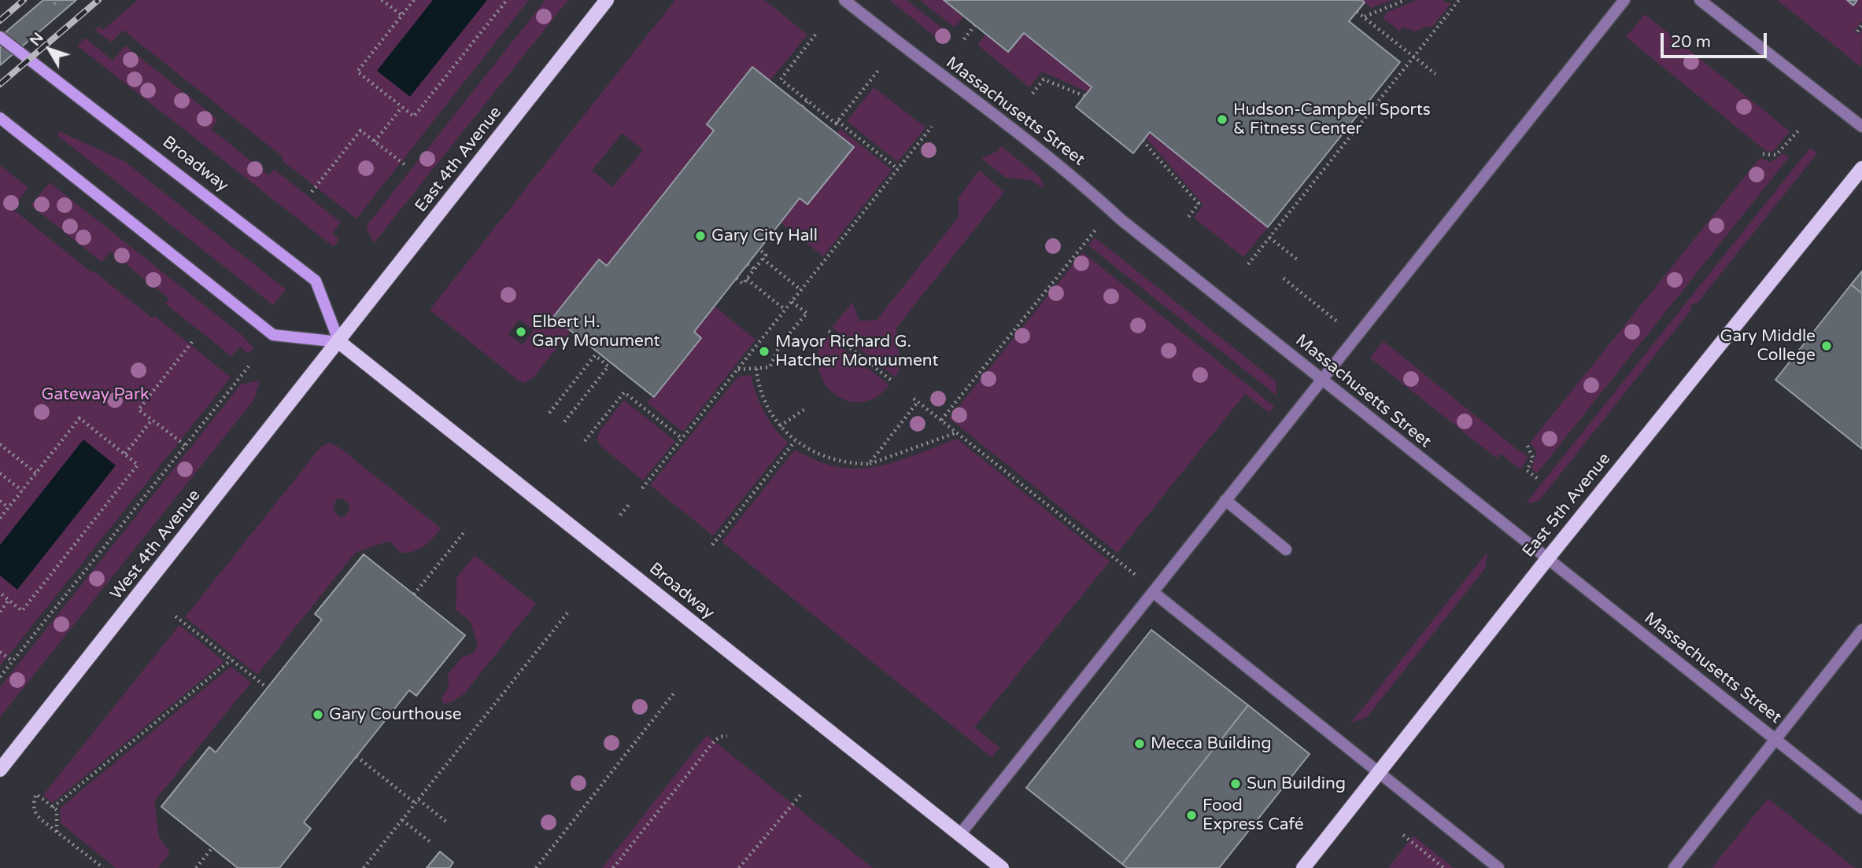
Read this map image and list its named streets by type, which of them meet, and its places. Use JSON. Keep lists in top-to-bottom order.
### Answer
{
  "streets": {
    "main road": [
      "East 4th Avenue",
      "Broadway",
      "East 5th Avenue",
      "West 4th Avenue"
    ],
    "street": ["Massachusetts Street"]
  },
  "crossings": [
    ["Massachusetts Street", "East 5th Avenue"],
    ["East 4th Avenue", "Broadway"],
    ["East 4th Avenue", "West 4th Avenue"],
    ["Broadway", "West 4th Avenue"]
  ],
  "parks": ["Gateway Park"],
  "places": [
    "Hudson-Campbell Sports & Fitness Center",
    "Gary City Hall",
    "Elbert H. Gary Monument",
    "Gary Middle College",
    "Mayor Richard G. Hatcher Monuument",
    "Gary Courthouse",
    "Mecca Building",
    "Sun Building",
    "Food Express Café"
  ],
  "scale_bar": "20 m",
  "north": "top left"
}
